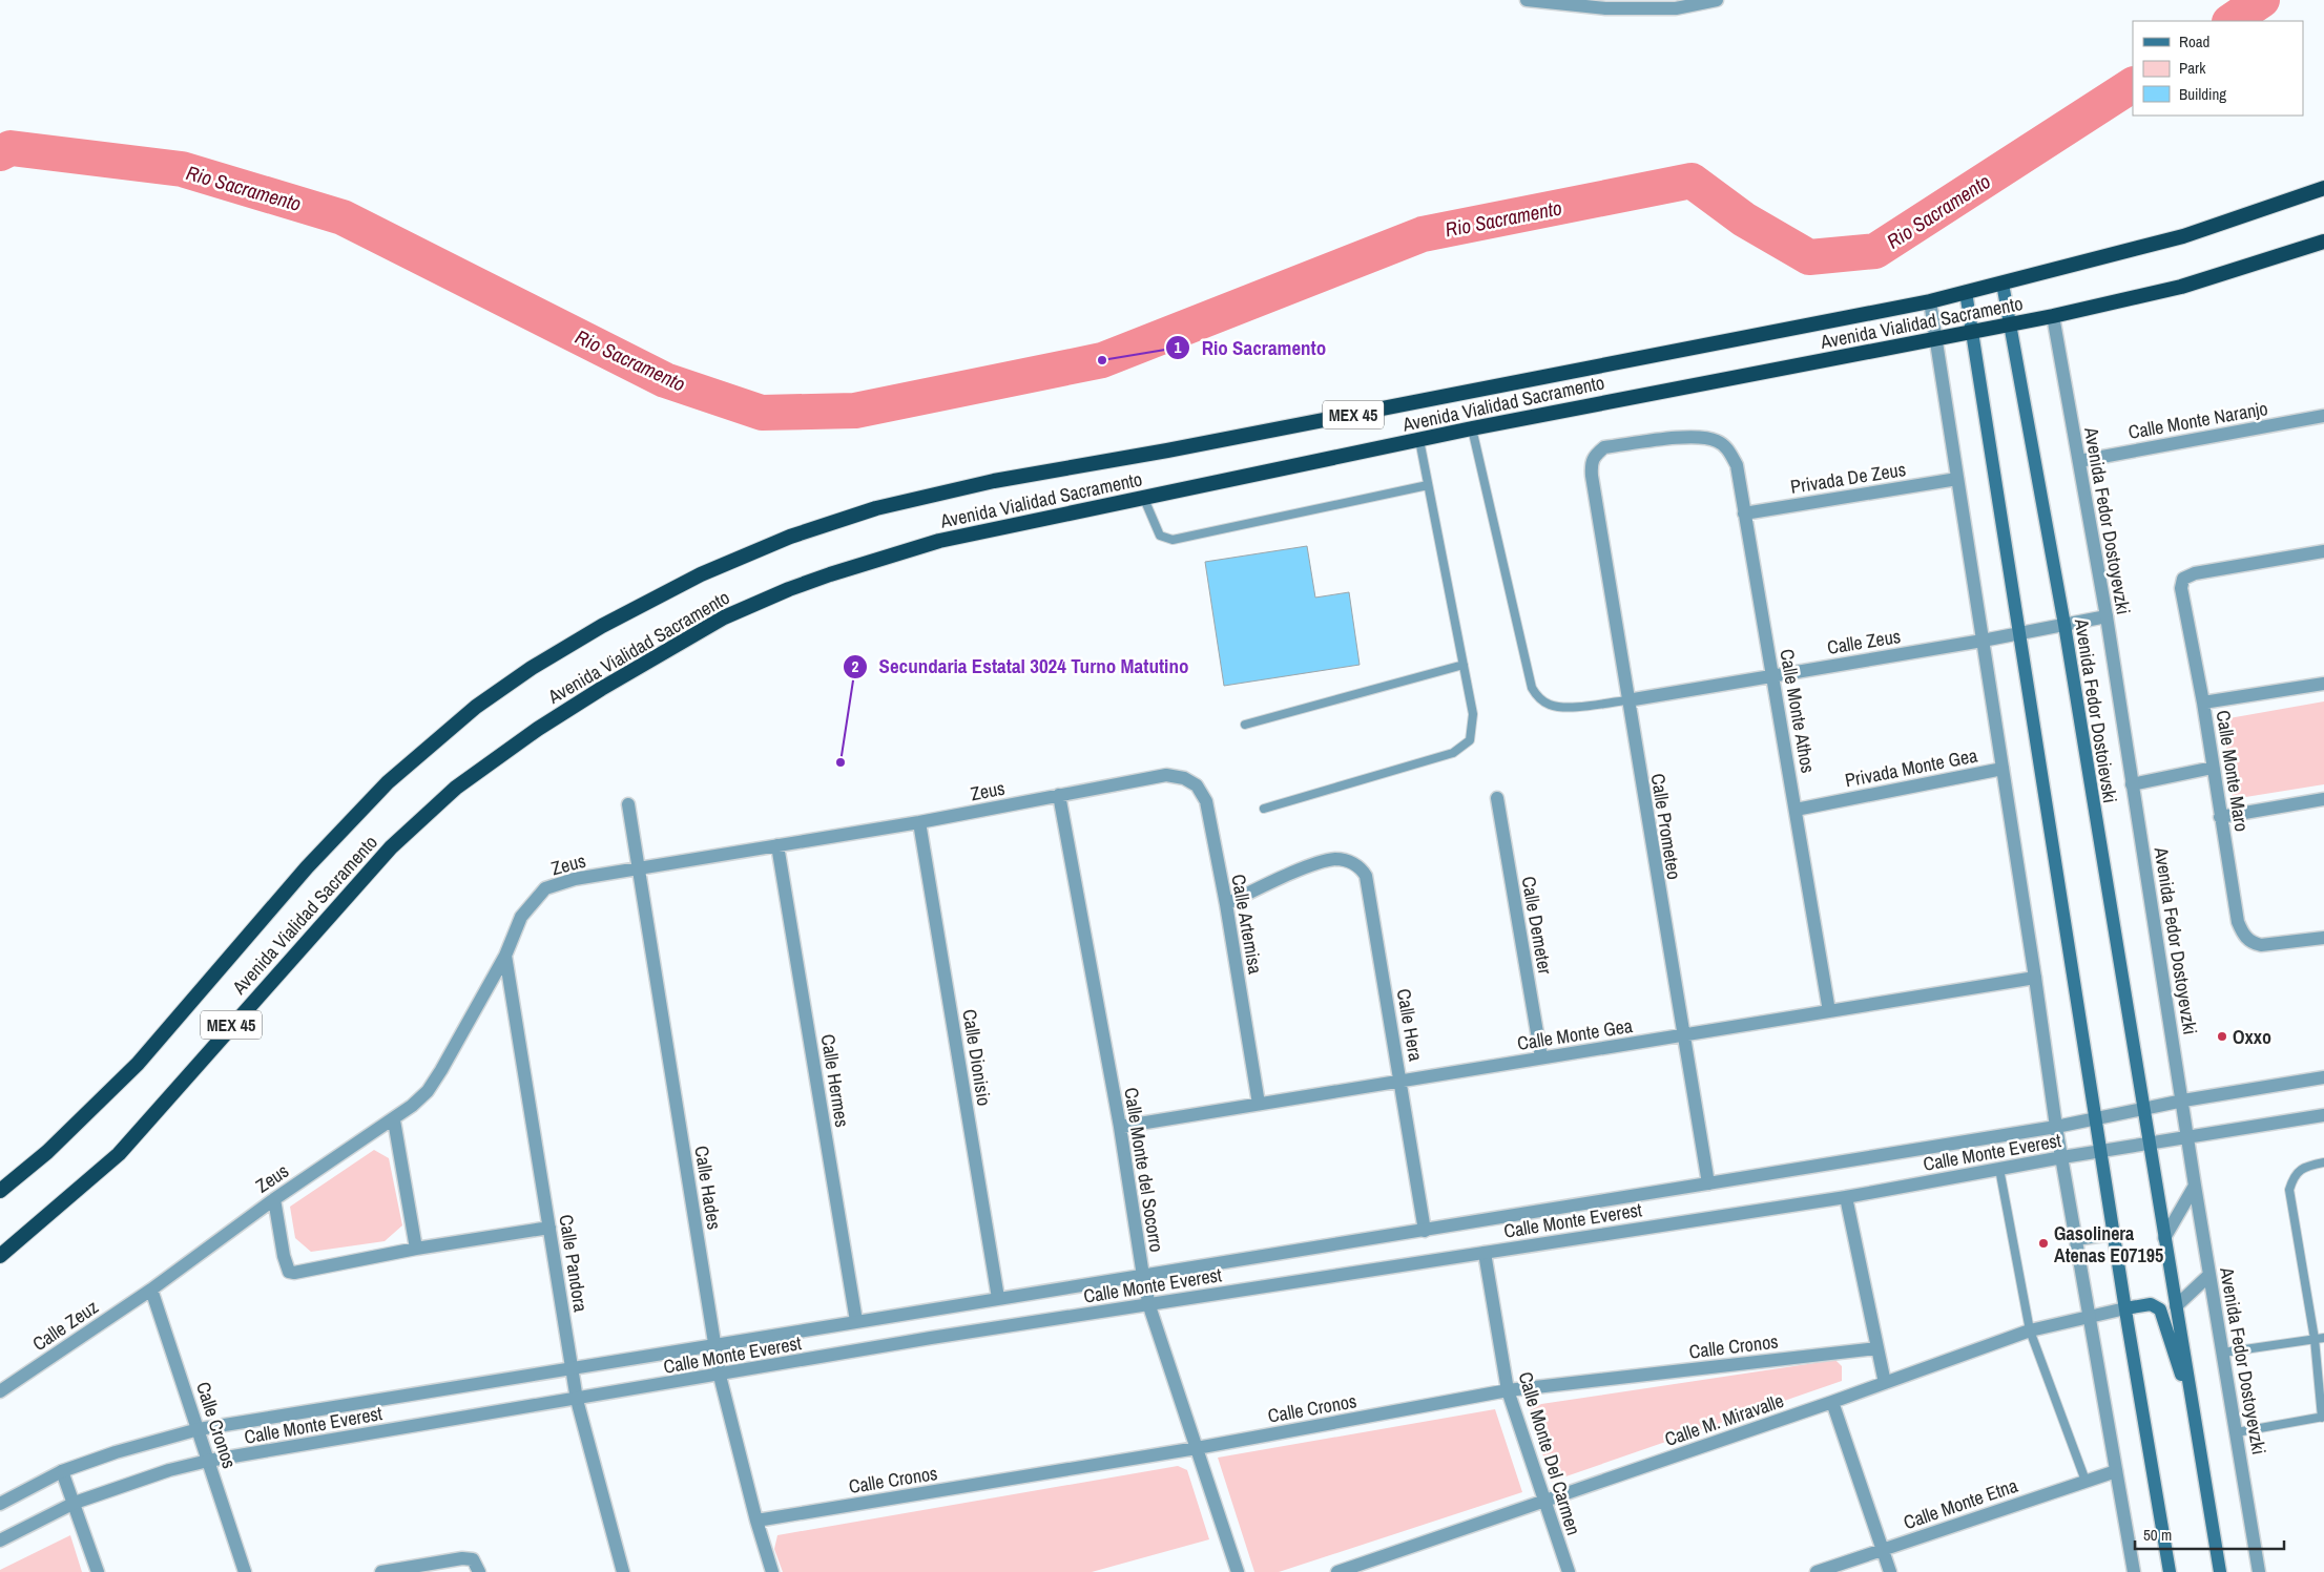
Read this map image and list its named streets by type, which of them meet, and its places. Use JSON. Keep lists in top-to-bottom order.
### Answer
{
  "streets": {
    "highway": ["Avenida Vialidad Sacramento", "MEX 45"],
    "main road": ["Avenida Fedor Dostoievski"],
    "street": [
      "Calle Monte Naranjo",
      "Privada De Zeus",
      "Avenida Fedor Dostoyevzki",
      "Calle Zeus",
      "Calle Monte Athos",
      "Privada Monte Gea",
      "Calle Monte Maro",
      "Zeus",
      "Calle Prometeo",
      "Calle Artemisa",
      "Calle Demeter",
      "Calle Hera",
      "Calle Monte Gea",
      "Calle Dionisio",
      "Calle Hermes",
      "Calle Monte Everest",
      "Calle Monte del Socorro",
      "Calle Hades",
      "Calle Pandora",
      "Calle Zeuz",
      "Calle Cronos",
      "Calle M. Miravalle",
      "Calle Monte Del Carmen",
      "Calle Monte Etna"
    ]
  },
  "crossings": [
    ["Avenida Vialidad Sacramento", "Avenida Fedor Dostoyevzki"],
    ["Avenida Vialidad Sacramento", "Avenida Fedor Dostoievski"],
    ["Calle Monte Naranjo", "Avenida Fedor Dostoyevzki"],
    ["Privada De Zeus", "Calle Monte Athos"],
    ["Avenida Fedor Dostoyevzki", "Calle Zeus"],
    ["Avenida Fedor Dostoyevzki", "Calle Monte Everest"],
    ["Calle Zeus", "Calle Monte Athos"],
    ["Calle Zeus", "Avenida Fedor Dostoievski"],
    ["Calle Zeus", "Calle Prometeo"],
    ["Calle Monte Athos", "Privada Monte Gea"],
    ["Calle Monte Athos", "Calle Prometeo"],
    ["Calle Monte Athos", "Calle Monte Gea"],
    ["Avenida Fedor Dostoievski", "Calle Monte Everest"],
    ["Zeus", "Calle Artemisa"],
    ["Zeus", "Calle Dionisio"],
    ["Zeus", "Calle Hermes"],
    ["Zeus", "Calle Monte del Socorro"],
    ["Zeus", "Calle Hades"],
    ["Zeus", "Calle Pandora"],
    ["Zeus", "Calle Zeuz"],
    ["Zeus", "Calle Cronos"],
    ["Calle Prometeo", "Calle Monte Gea"],
    ["Calle Prometeo", "Calle Monte Everest"],
    ["Calle Artemisa", "Calle Hera"],
    ["Calle Artemisa", "Calle Monte Gea"],
    ["Calle Demeter", "Calle Monte Gea"],
    ["Calle Hera", "Calle Monte Gea"],
    ["Calle Hera", "Calle Monte Everest"],
    ["Calle Monte Gea", "Calle Monte del Socorro"],
    ["Calle Dionisio", "Calle Monte Everest"],
    ["Calle Hermes", "Calle Monte Everest"],
    ["Calle Monte Everest", "Calle Monte del Socorro"],
    ["Calle Monte Everest", "Calle Hades"],
    ["Calle Monte Everest", "Calle Pandora"],
    ["Calle Monte Everest", "Calle Cronos"],
    ["Calle Monte Everest", "Calle Monte Del Carmen"],
    ["Calle Monte del Socorro", "Calle Cronos"],
    ["Calle Hades", "Calle Cronos"],
    ["Calle Zeuz", "Calle Cronos"],
    ["Calle Cronos", "Calle Monte Del Carmen"],
    ["Calle M. Miravalle", "Calle Monte Del Carmen"]
  ],
  "water": ["Rio Sacramento"],
  "places": [
    "Rio Sacramento",
    "Secundaria Estatal 3024 Turno Matutino",
    "Oxxo",
    "Gasolinera Atenas E07195"
  ],
  "legend": ["Road", "Park", "Building"],
  "scale_bar": "50 m"
}
